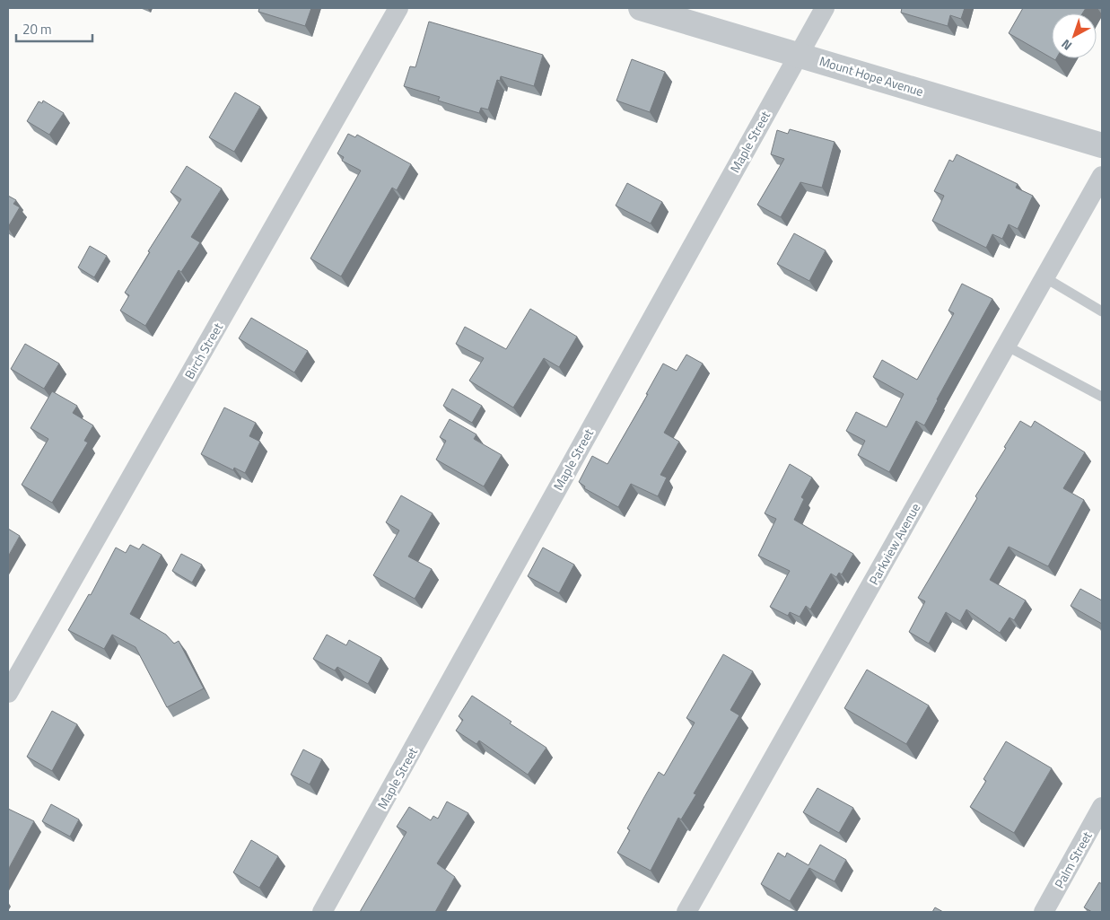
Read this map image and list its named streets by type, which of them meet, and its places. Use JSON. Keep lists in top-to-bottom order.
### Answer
{
  "streets": {
    "street": [
      "Mount Hope Avenue",
      "Maple Street",
      "Birch Street",
      "Parkview Avenue",
      "Palm Street"
    ]
  },
  "crossings": [
    ["Mount Hope Avenue", "Maple Street"]
  ],
  "scale_bar": "20 m",
  "north": "bottom left"
}
